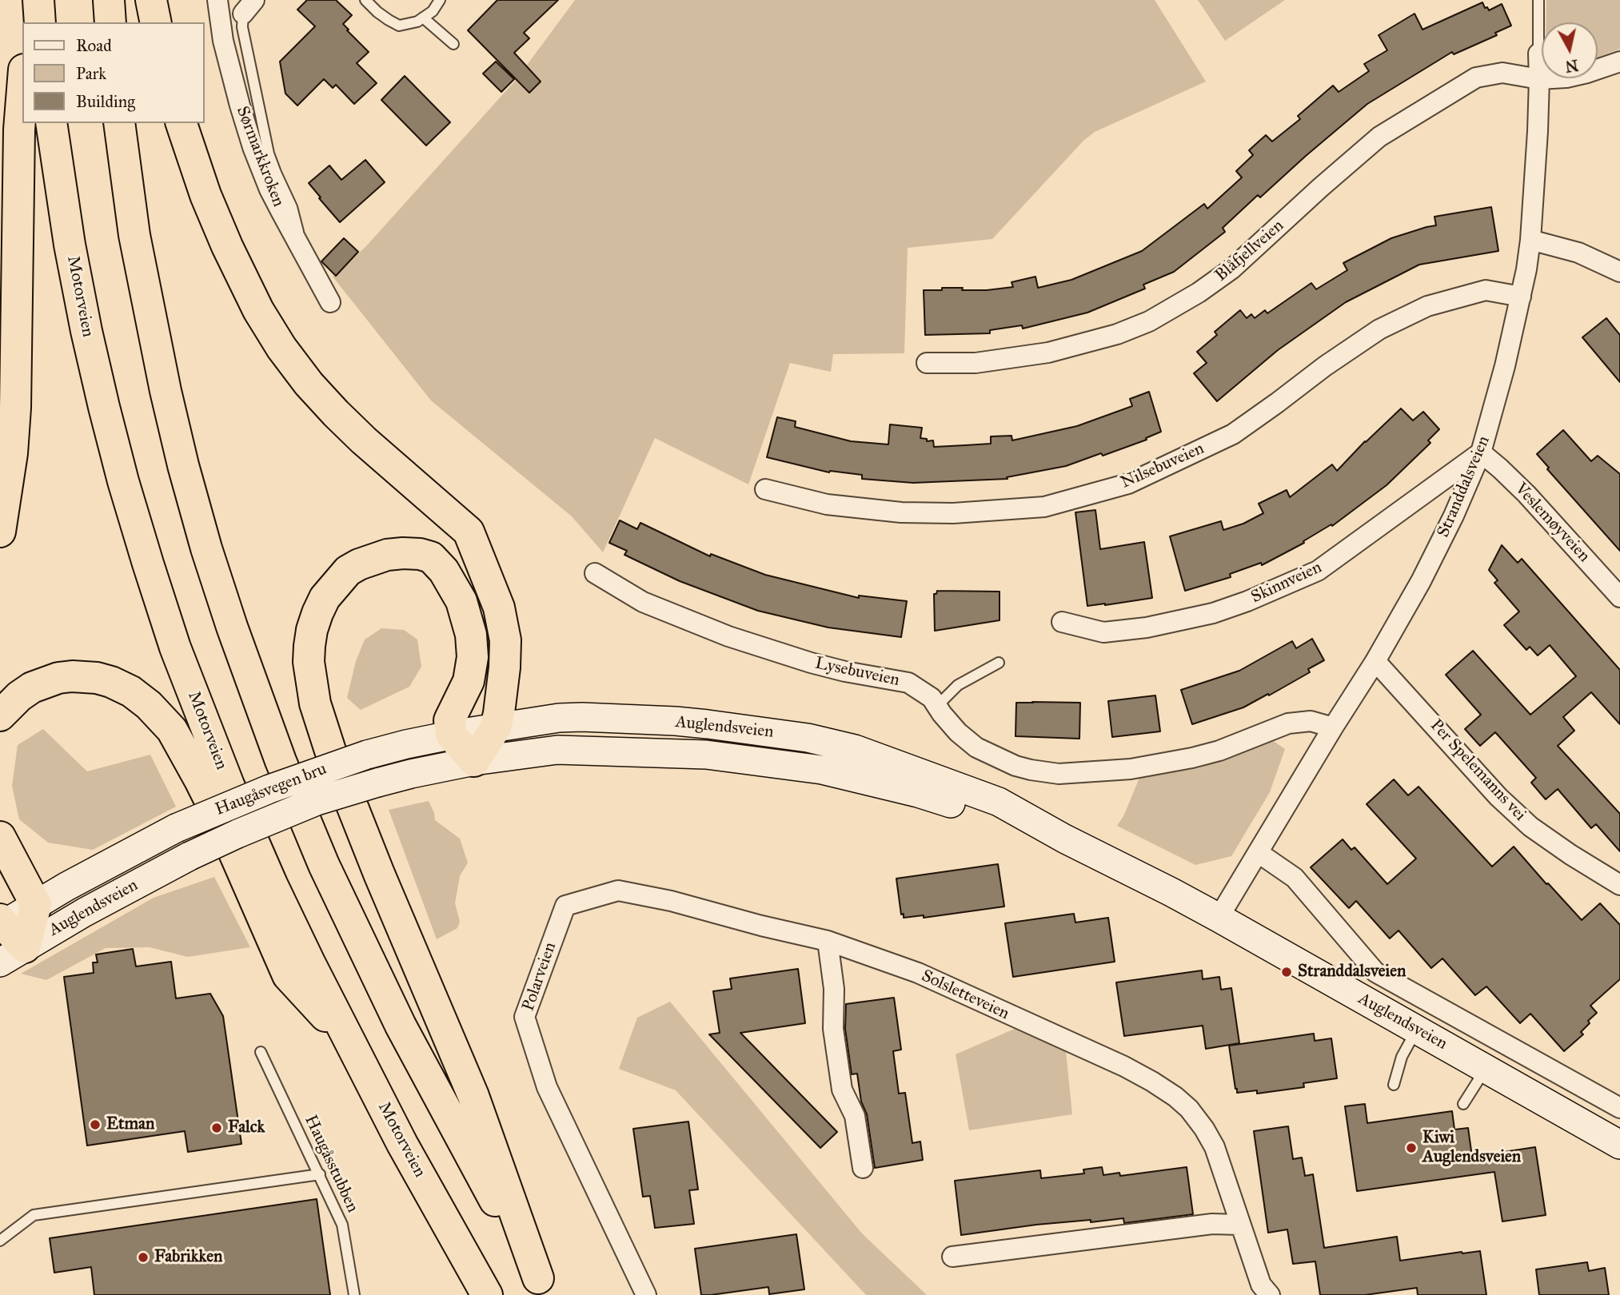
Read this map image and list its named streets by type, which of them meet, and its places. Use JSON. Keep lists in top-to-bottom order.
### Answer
{
  "streets": {
    "highway": ["Motorveien"],
    "main road": ["Auglendsveien", "Haugåsvegen bru"],
    "street": [
      "Sørmarkkroken",
      "Blåfjellveien",
      "Nilsebuveien",
      "Stranddalsveien",
      "Veslemøyveien",
      "Skinnveien",
      "Lysebuveien",
      "Per Spelemanns vei",
      "Polarveien",
      "Solsletteveien"
    ],
    "lane": ["Haugåsstubben"]
  },
  "crossings": [
    ["Blåfjellveien", "Stranddalsveien"],
    ["Nilsebuveien", "Stranddalsveien"],
    ["Stranddalsveien", "Veslemøyveien"],
    ["Stranddalsveien", "Skinnveien"],
    ["Stranddalsveien", "Lysebuveien"],
    ["Stranddalsveien", "Auglendsveien"],
    ["Stranddalsveien", "Per Spelemanns vei"],
    ["Veslemøyveien", "Skinnveien"],
    ["Auglendsveien", "Haugåsvegen bru"],
    ["Polarveien", "Solsletteveien"]
  ],
  "places": [
    "Stranddalsveien",
    "Etman",
    "Falck",
    "Kiwi Auglendsveien",
    "Fabrikken"
  ],
  "legend": ["Road", "Park", "Building"],
  "north": "bottom"
}
